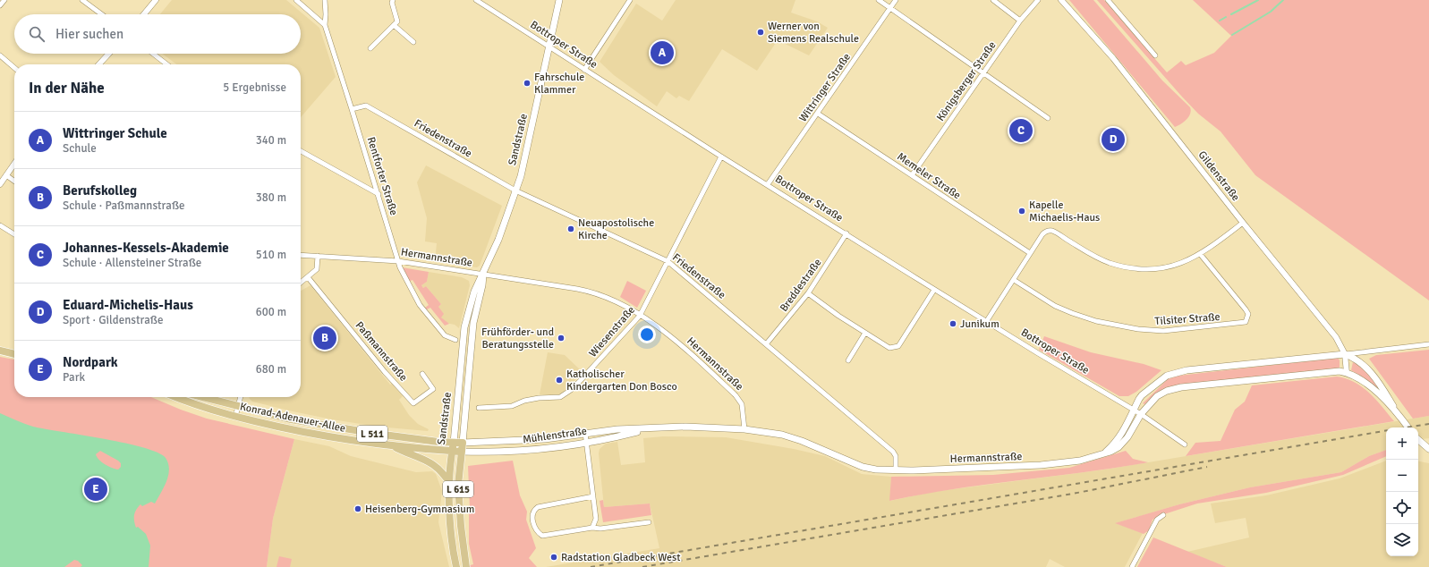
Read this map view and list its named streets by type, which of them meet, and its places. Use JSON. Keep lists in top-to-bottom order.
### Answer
{
  "streets": {
    "main road": [
      "Sandstraße",
      "Hermannstraße",
      "Konrad-Adenauer-Allee",
      "L 511",
      "Mühlenstraße",
      "L 615"
    ],
    "street": [
      "Bottroper Straße",
      "Königsberger Straße",
      "Wittringer Straße",
      "Friedenstraße",
      "Rentforter Straße",
      "Memeler Straße",
      "Gildenstraße",
      "Breddestraße",
      "Tilsiter Straße",
      "Wiesenstraße",
      "Paßmannstraße"
    ]
  },
  "crossings": [
    ["Bottroper Straße", "Wittringer Straße"],
    ["Bottroper Straße", "Sandstraße"],
    ["Bottroper Straße", "Hermannstraße"],
    ["Bottroper Straße", "Breddestraße"],
    ["Bottroper Straße", "Wiesenstraße"],
    ["Bottroper Straße", "L 511"],
    ["Bottroper Straße", "L 615"],
    ["Königsberger Straße", "Memeler Straße"],
    ["Wittringer Straße", "Memeler Straße"],
    ["Friedenstraße", "Sandstraße"],
    ["Friedenstraße", "Rentforter Straße"],
    ["Friedenstraße", "Hermannstraße"],
    ["Friedenstraße", "Breddestraße"],
    ["Friedenstraße", "Wiesenstraße"],
    ["Sandstraße", "Hermannstraße"],
    ["Sandstraße", "Konrad-Adenauer-Allee"],
    ["Sandstraße", "L 511"],
    ["Sandstraße", "Mühlenstraße"],
    ["Sandstraße", "L 615"],
    ["Rentforter Straße", "Hermannstraße"],
    ["Gildenstraße", "L 511"],
    ["Hermannstraße", "Wiesenstraße"],
    ["Hermannstraße", "L 511"],
    ["Hermannstraße", "Mühlenstraße"],
    ["Konrad-Adenauer-Allee", "L 511"],
    ["Konrad-Adenauer-Allee", "Mühlenstraße"]
  ],
  "places": [
    "Werner von Siemens Realschule",
    "Fahrschule Klammer",
    "Kapelle Michaelis-Haus",
    "Neuapostolische Kirche",
    "Junikum",
    "Frühförder- und Beratungsstelle",
    "Katholischer Kindergarten Don Bosco",
    "Heisenberg-Gymnasium",
    "Radstation Gladbeck West"
  ],
  "page": {
    "search": "Hier suchen",
    "pins": [
      "A",
      "C",
      "D",
      "B",
      "E"
    ],
    "heading": ["In der Nähe", "5 Ergebnisse"],
    "list": [
      {
        "mark": "A",
        "name": "Wittringer Schule",
        "note": "Schule",
        "value": "340 m"
      },
      {
        "mark": "B",
        "name": "Berufskolleg",
        "note": "Schule · Paßmannstraße",
        "value": "380 m"
      },
      {
        "mark": "C",
        "name": "Johannes-Kessels-Akademie",
        "note": "Schule · Allensteiner Straße",
        "value": "510 m"
      },
      {
        "mark": "D",
        "name": "Eduard-Michelis-Haus",
        "note": "Sport · Gildenstraße",
        "value": "600 m"
      },
      {
        "mark": "E",
        "name": "Nordpark",
        "note": "Park",
        "value": "680 m"
      }
    ],
    "map_buttons": ["+", "−"]
  }
}
